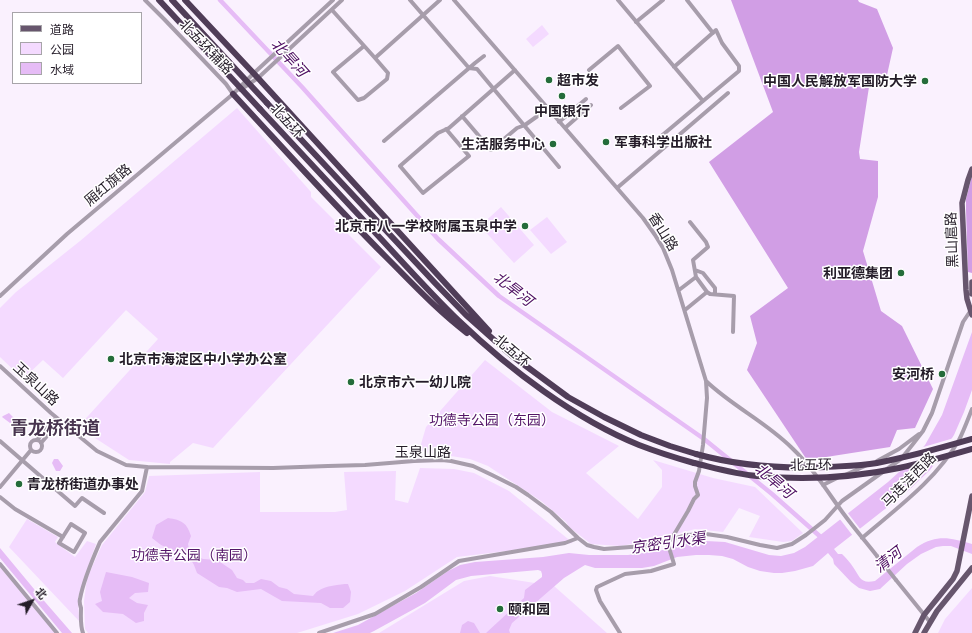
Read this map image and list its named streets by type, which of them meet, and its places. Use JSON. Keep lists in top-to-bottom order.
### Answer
{
  "streets": {
    "highway": ["北五环"],
    "main road": ["黑山扈路"],
    "street": [
      "北五环辅路",
      "厢红旗路",
      "香山路",
      "玉泉山路",
      "马连洼西路"
    ]
  },
  "crossings": [
    ["北五环辅路", "厢红旗路"],
    ["黑山扈路", "玉泉山路"]
  ],
  "districts": ["青龙桥街道"],
  "water": ["北旱河", "京密引水渠", "清河"],
  "parks": ["功德寺公园（东园）", "功德寺公园（南园）"],
  "places": [
    "超市发",
    "中国人民解放军国防大学",
    "中国银行",
    "军事科学出版社",
    "生活服务中心",
    "北京市八一学校附属玉泉中学",
    "利亚德集团",
    "北京市海淀区中小学办公室",
    "安河桥",
    "北京市六一幼儿院",
    "青龙桥街道办事处",
    "颐和园"
  ],
  "legend": ["道路", "公园", "水域"],
  "north": "top right"
}
